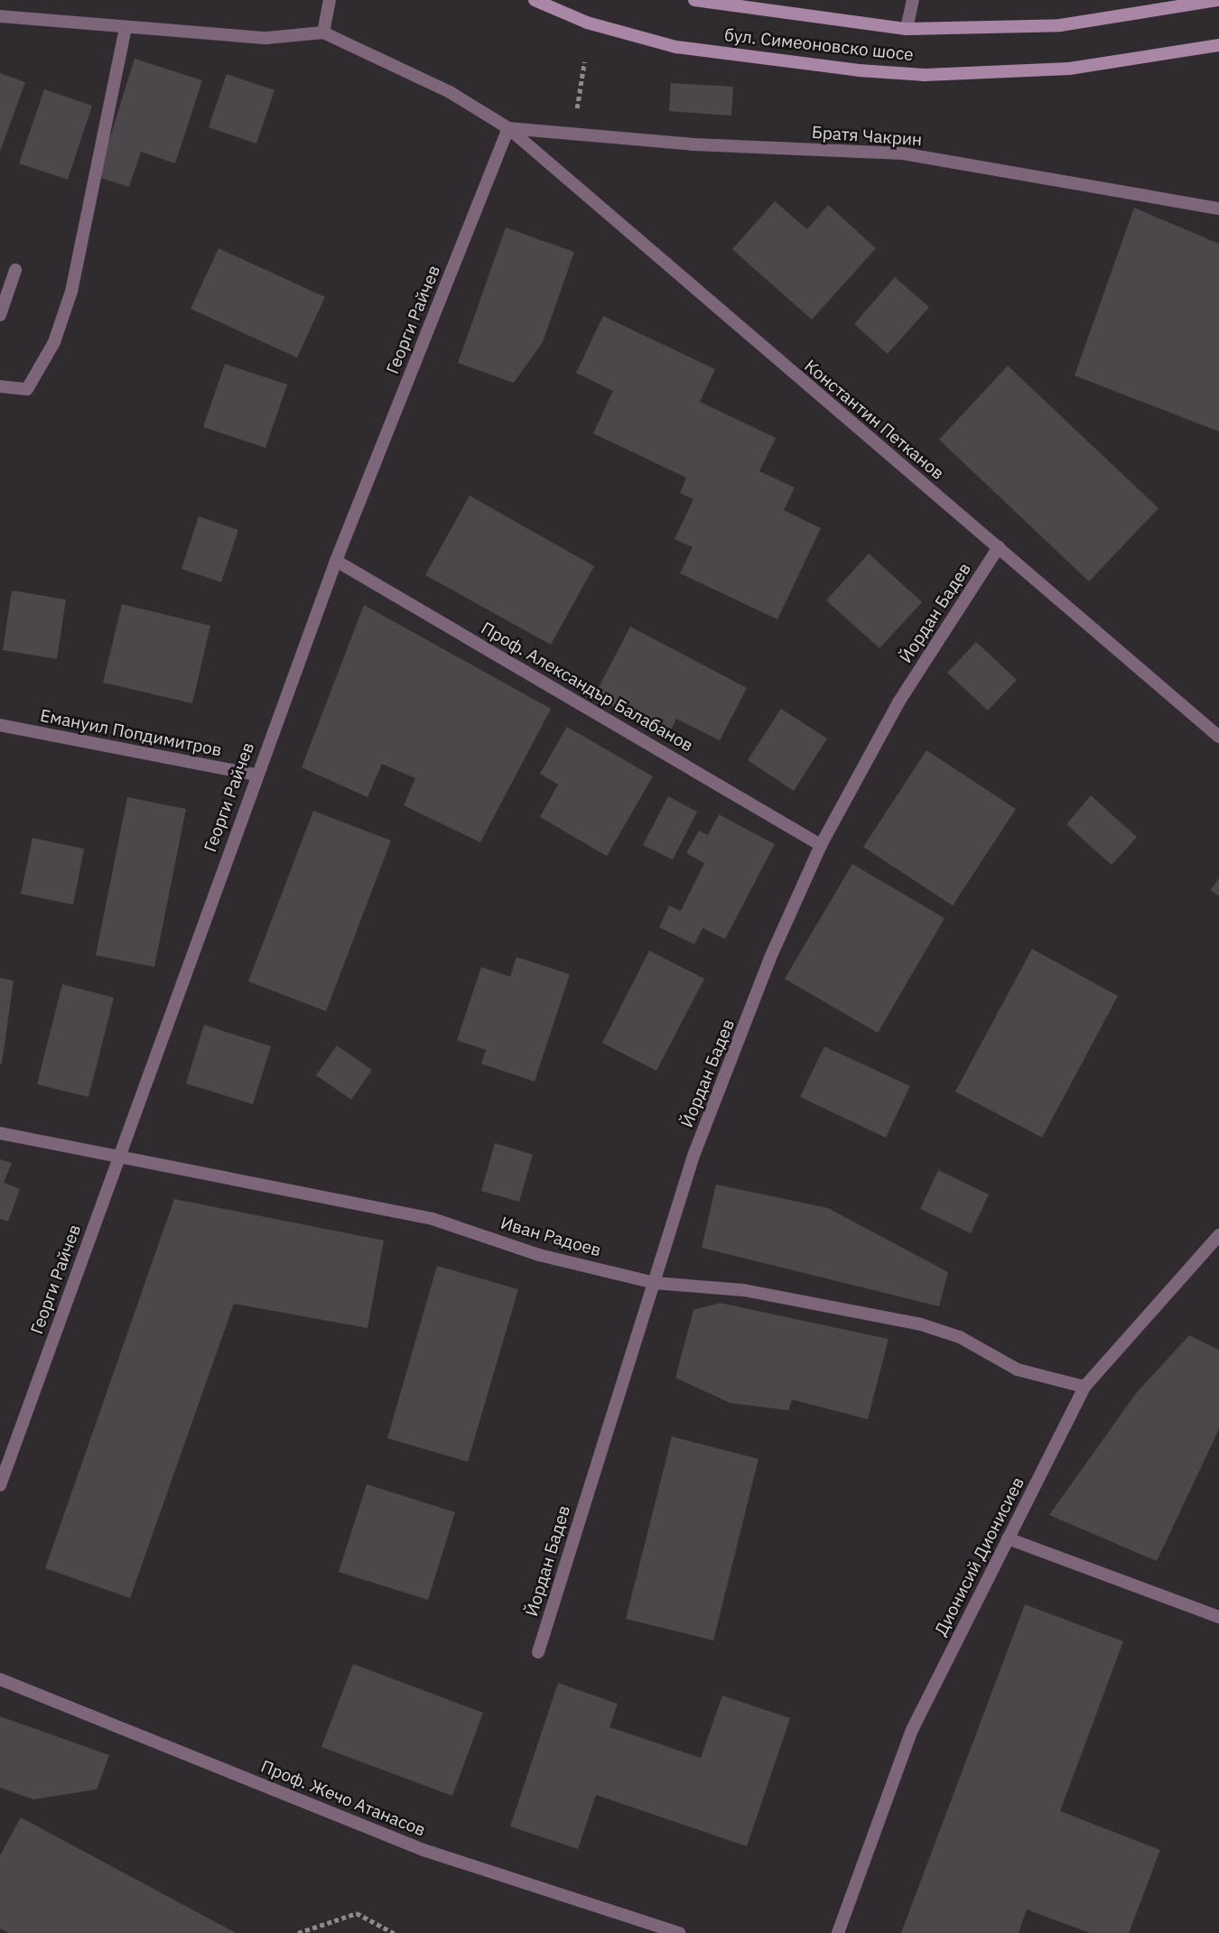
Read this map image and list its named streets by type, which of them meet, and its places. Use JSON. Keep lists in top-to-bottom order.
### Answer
{
  "streets": {
    "main road": ["бул. Симеоновско шосе"],
    "street": [
      "Братя Чакрин",
      "Георги Райчев",
      "Константин Петканов",
      "Йордан Бадев",
      "Проф. Александър Балабанов",
      "Емануил Попдимитров",
      "Иван Радоев",
      "Дионисий Дионисиев",
      "Проф. Жечо Атанасов"
    ]
  },
  "crossings": [
    ["Братя Чакрин", "Георги Райчев"],
    ["Братя Чакрин", "Константин Петканов"],
    ["Георги Райчев", "Константин Петканов"],
    ["Георги Райчев", "Проф. Александър Балабанов"],
    ["Георги Райчев", "Емануил Попдимитров"],
    ["Георги Райчев", "Иван Радоев"],
    ["Константин Петканов", "Йордан Бадев"],
    ["Йордан Бадев", "Проф. Александър Балабанов"],
    ["Йордан Бадев", "Иван Радоев"],
    ["Иван Радоев", "Дионисий Дионисиев"]
  ]
}
